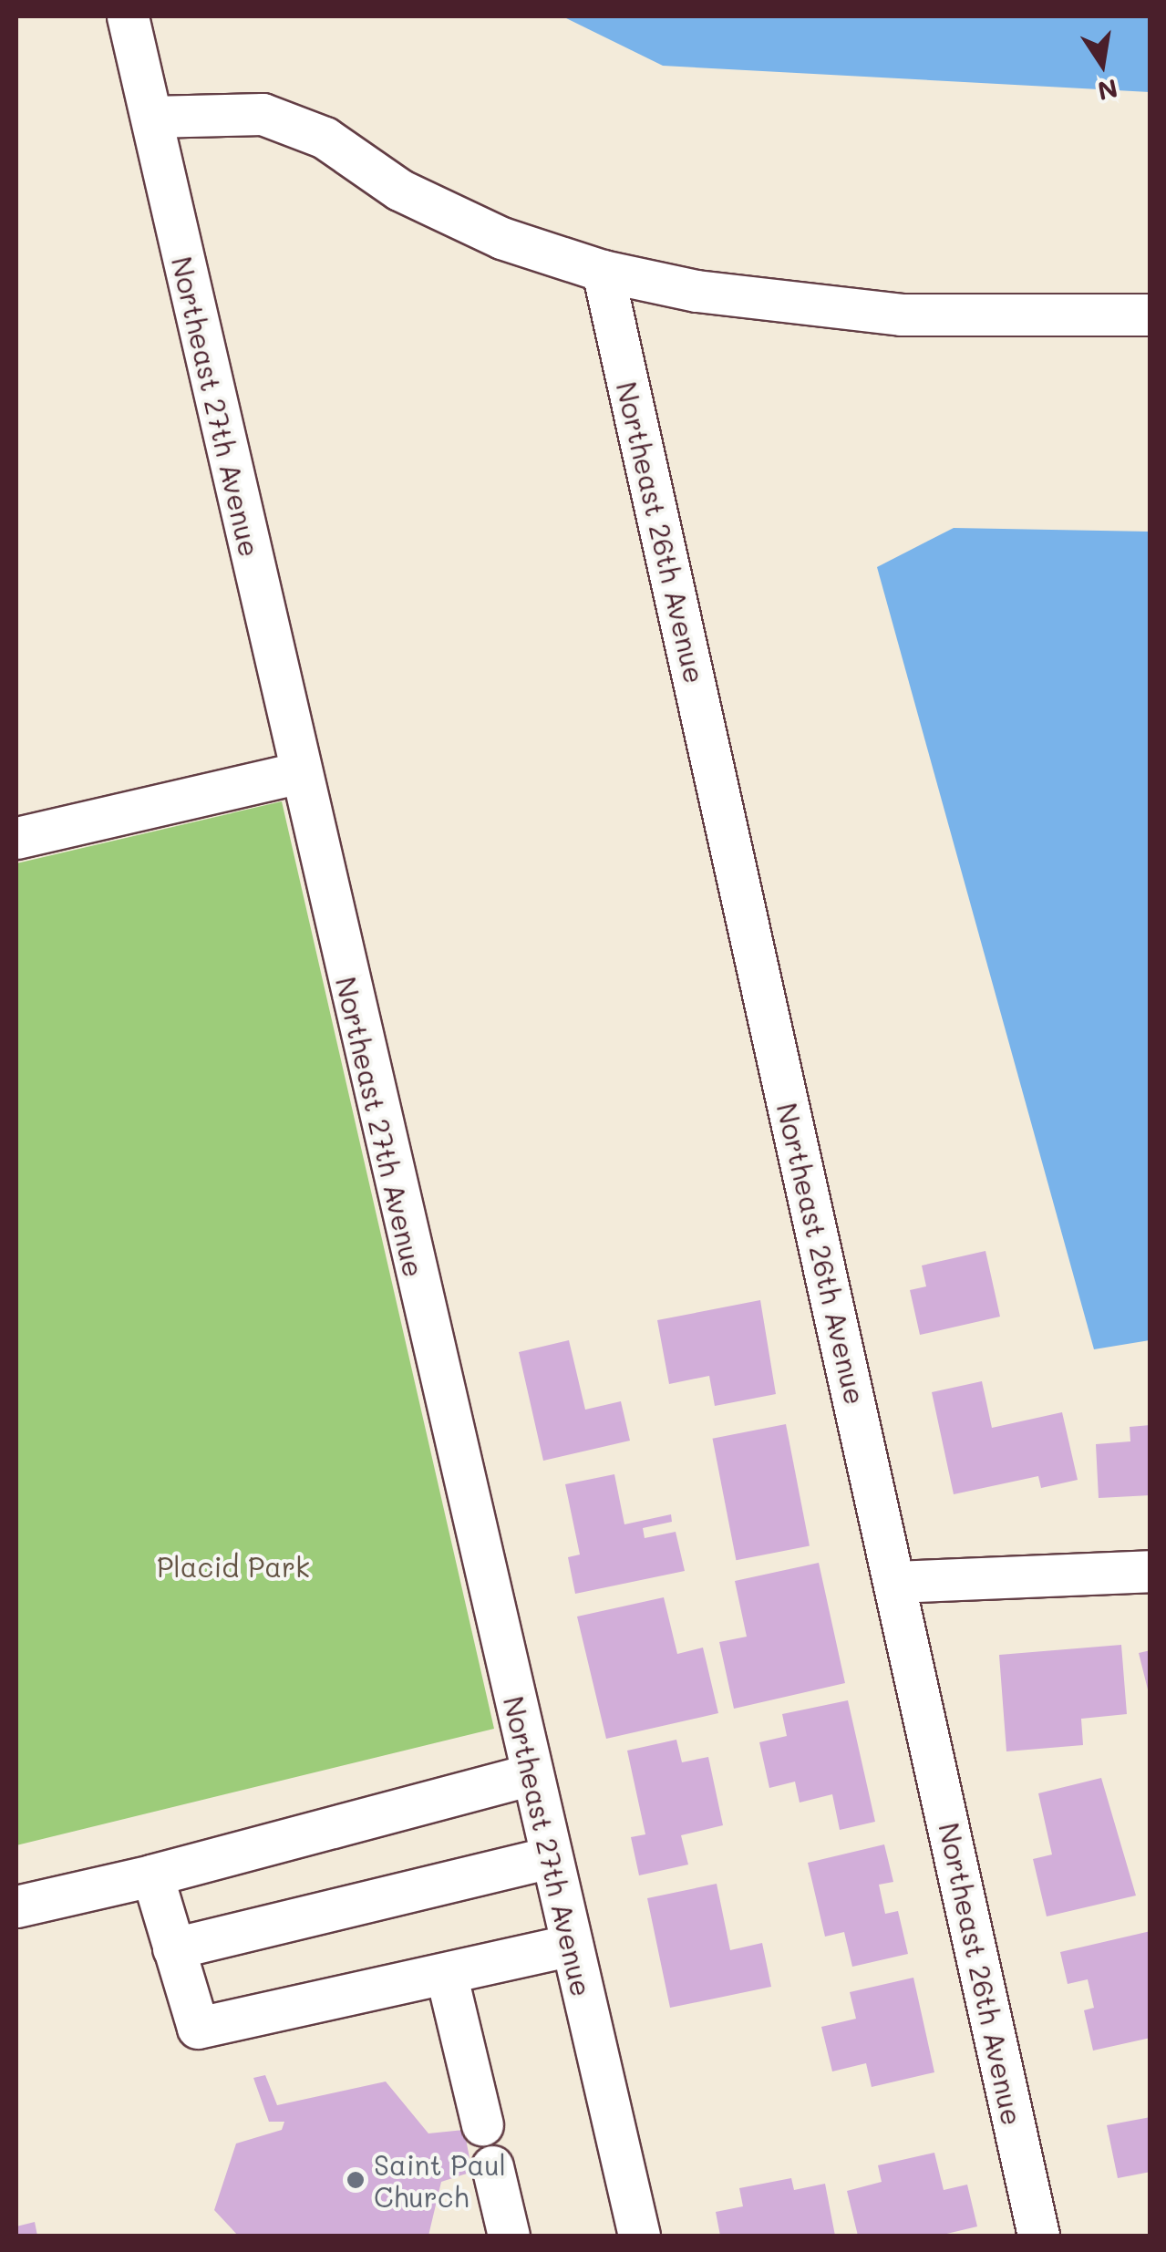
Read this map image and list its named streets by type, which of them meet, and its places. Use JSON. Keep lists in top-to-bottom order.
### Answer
{
  "streets": {
    "street": ["Northeast 27th Avenue", "Northeast 26th Avenue"]
  },
  "parks": ["Placid Park"],
  "places": ["Saint Paul Church"],
  "north": "bottom"
}
